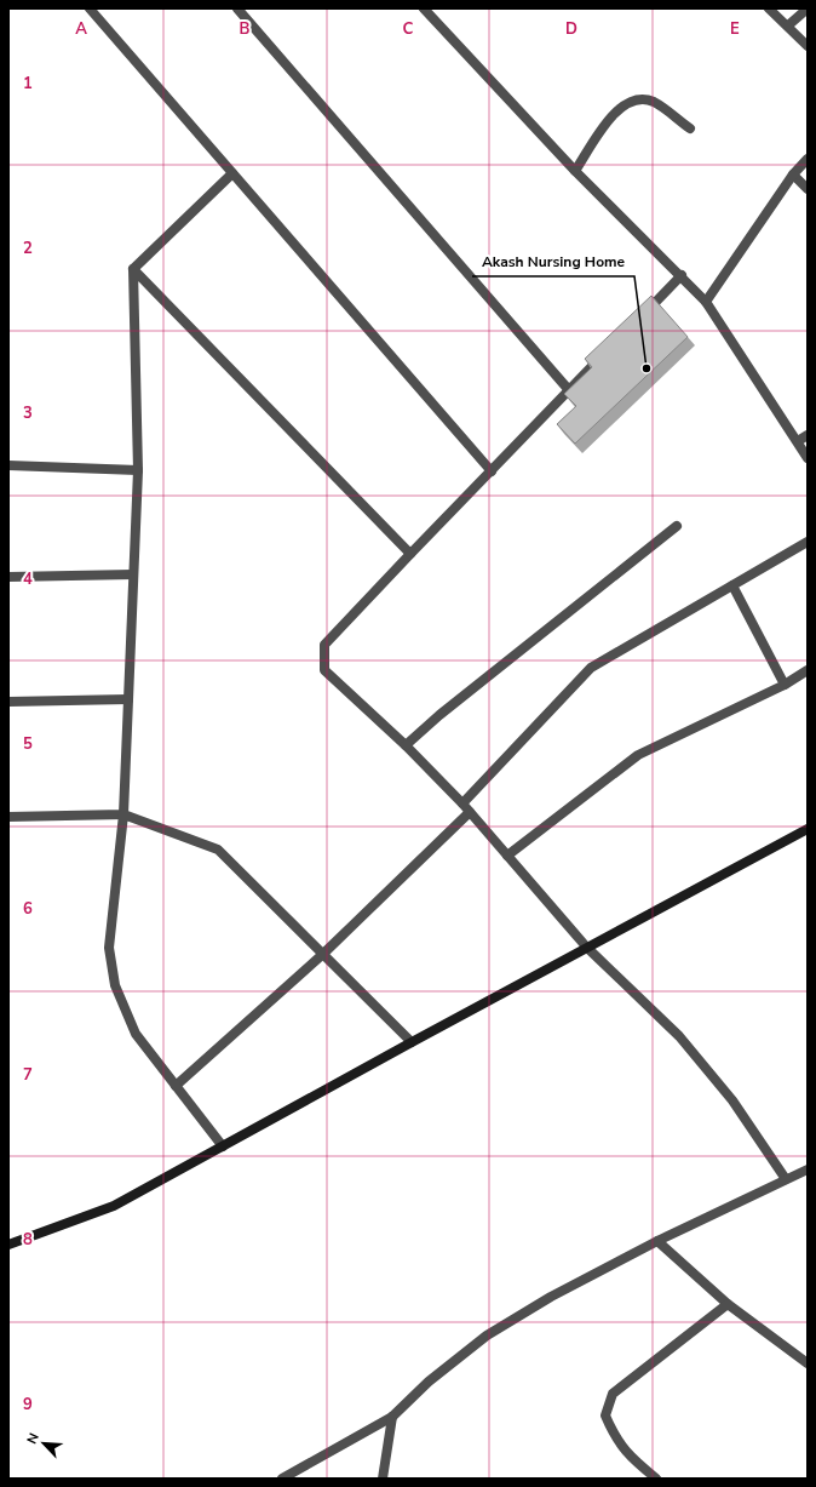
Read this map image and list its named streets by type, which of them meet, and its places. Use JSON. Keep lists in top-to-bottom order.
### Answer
{
  "places": ["Akash Nursing Home"],
  "north": "top left",
  "grid": {
    "columns": [
      "A",
      "B",
      "C",
      "D",
      "E"
    ],
    "rows": [
      "1",
      "2",
      "3",
      "4",
      "5",
      "6",
      "7",
      "8",
      "9"
    ]
  }
}
